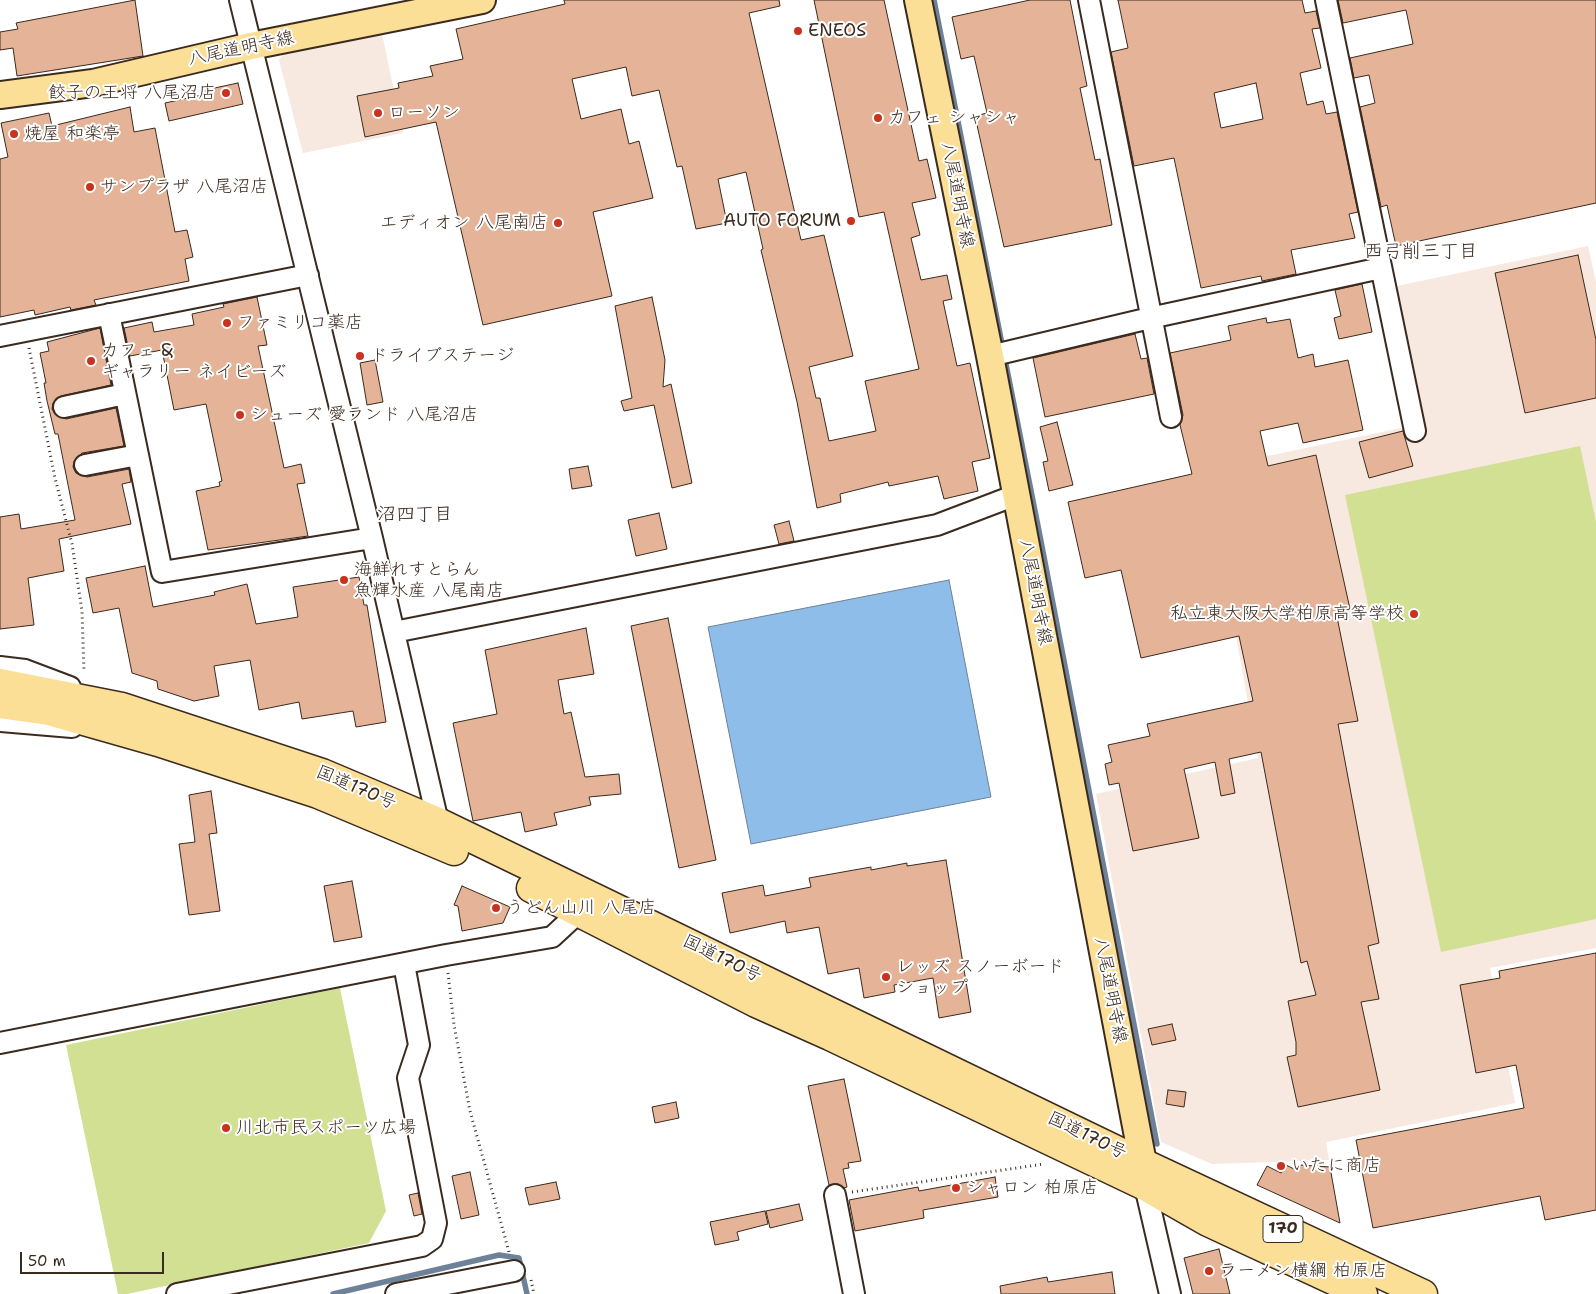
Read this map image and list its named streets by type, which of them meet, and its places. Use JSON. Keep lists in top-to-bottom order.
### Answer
{
  "streets": {
    "highway": ["国道170号", "170"],
    "main road": ["八尾道明寺線"]
  },
  "crossings": [
    ["八尾道明寺線", "国道170号"]
  ],
  "districts": ["西弓削三丁目", "沼四丁目"],
  "places": [
    "ENEOS",
    "餃子の王将 八尾沼店",
    "ローソン",
    "カフェ シャシャ",
    "焼屋 和楽亭",
    "サンプラザ 八尾沼店",
    "AUTO FORUM",
    "エディオン 八尾南店",
    "ファミリコ薬店",
    "ドライブステージ",
    "カフェ & ギャラリー ネイビーズ",
    "シューズ 愛ランド 八尾沼店",
    "海鮮れすとらん 魚輝水産 八尾南店",
    "私立東大阪大学柏原高等学校",
    "うどん山川 八尾店",
    "レッズ スノーボード ショップ",
    "川北市民スポーツ広場",
    "いたに商店",
    "シャロン 柏原店",
    "ラーメン横綱 柏原店"
  ],
  "scale_bar": "50 m"
}
